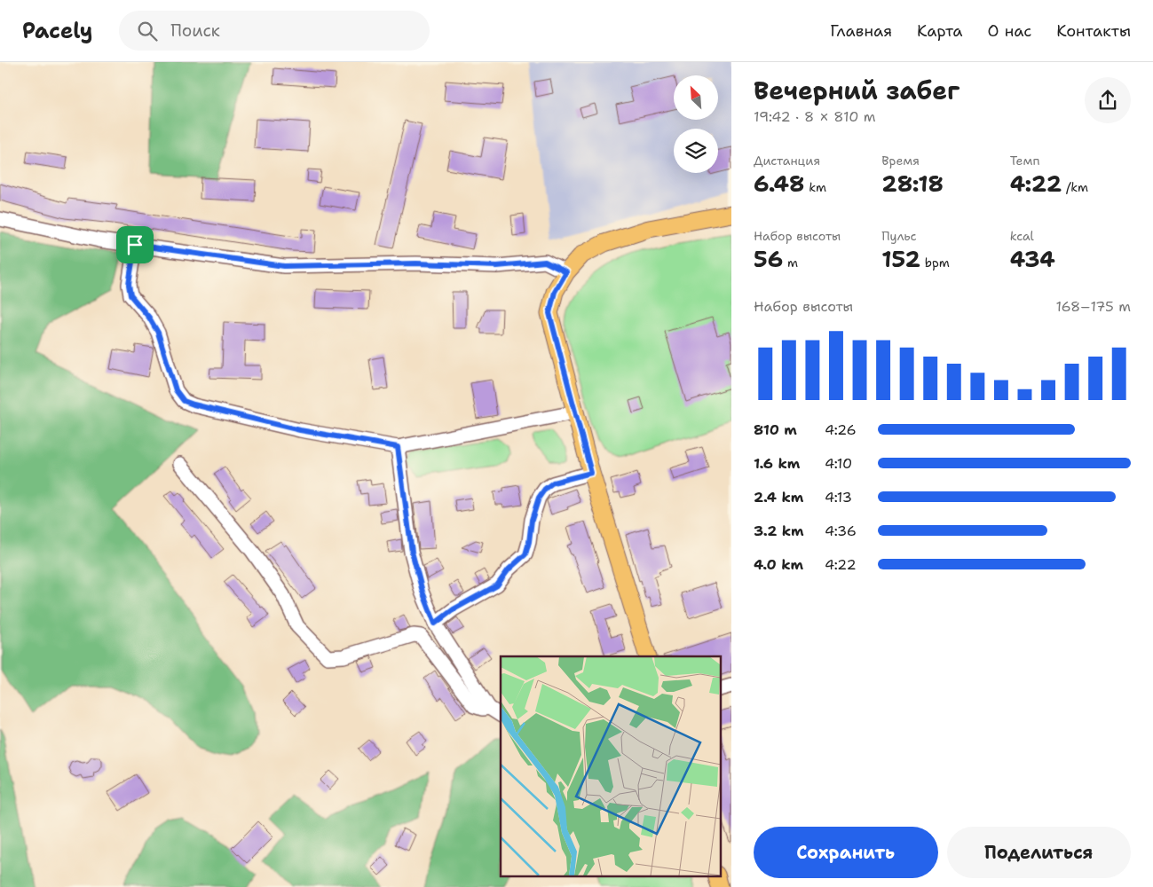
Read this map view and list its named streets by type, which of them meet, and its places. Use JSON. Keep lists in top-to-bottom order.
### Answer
{
  "north": "top left",
  "page": {
    "header": "Pacely",
    "search": "Поиск",
    "nav": [
      "Главная",
      "Карта",
      "О нас",
      "Контакты"
    ],
    "heading": ["Вечерний забег", "19:42 · 8 × 810 m"],
    "stats": [
      ["Дистанция", "6.48 km"],
      ["Время", "28:18"],
      ["Темп", "4:22 /km"],
      ["Набор высоты", "56 m"],
      ["Пульс", "152 bpm"],
      ["kcal", "434"]
    ],
    "chart": ["Набор высоты", "168–175 m"],
    "list": [
      {
        "name": "810 m",
        "note": "4:26"
      },
      {
        "name": "1.6 km",
        "note": "4:10"
      },
      {
        "name": "2.4 km",
        "note": "4:13"
      },
      {
        "name": "3.2 km",
        "note": "4:36"
      },
      {
        "name": "4.0 km",
        "note": "4:22"
      }
    ],
    "buttons": ["Сохранить", "Поделиться"]
  }
}
